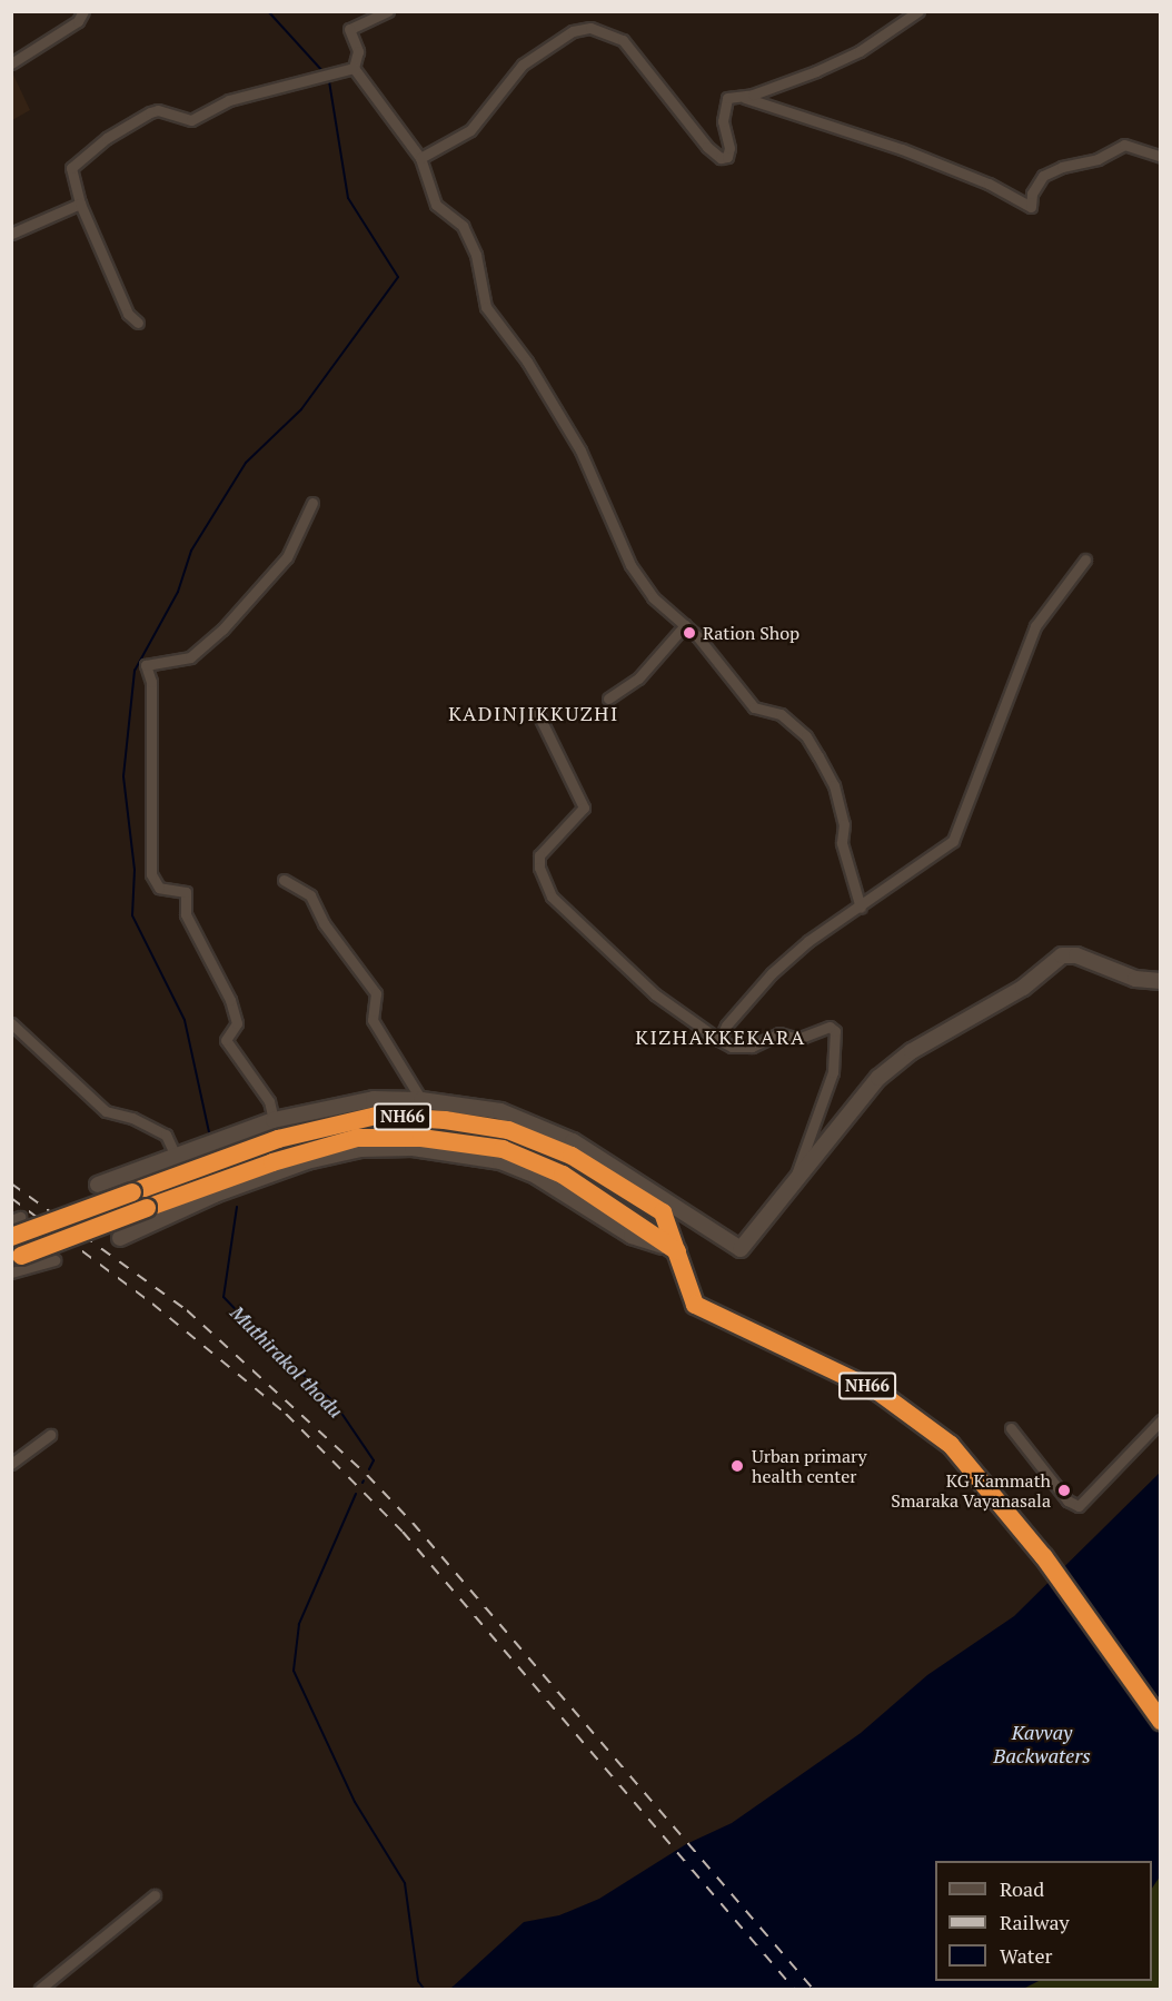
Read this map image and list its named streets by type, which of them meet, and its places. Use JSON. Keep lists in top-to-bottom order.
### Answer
{
  "streets": {
    "highway": ["NH66"]
  },
  "districts": ["KADINJIKKUZHI", "KIZHAKKEKARA"],
  "water": ["Muthirakol thodu", "Kavvay Backwaters"],
  "places": ["Ration Shop", "Urban primary health center", "KG Kammath Smaraka Vayanasala"],
  "legend": ["Road", "Railway", "Water"]
}
